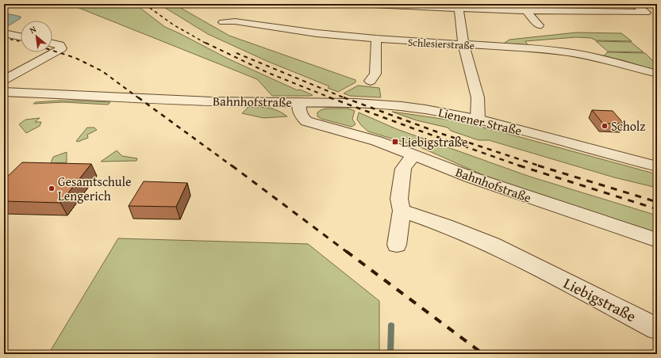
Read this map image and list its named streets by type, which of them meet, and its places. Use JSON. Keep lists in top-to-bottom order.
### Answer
{
  "streets": {
    "street": [
      "Schlesierstraße",
      "Bahnhofstraße",
      "Lienener Straße",
      "Liebigstraße"
    ]
  },
  "crossings": [
    ["Bahnhofstraße", "Lienener Straße"]
  ],
  "places": {
    "other": ["Scholz", "Gesamtschule Lengerich"],
    "transit": ["Liebigstraße"]
  },
  "north": "top left"
}
